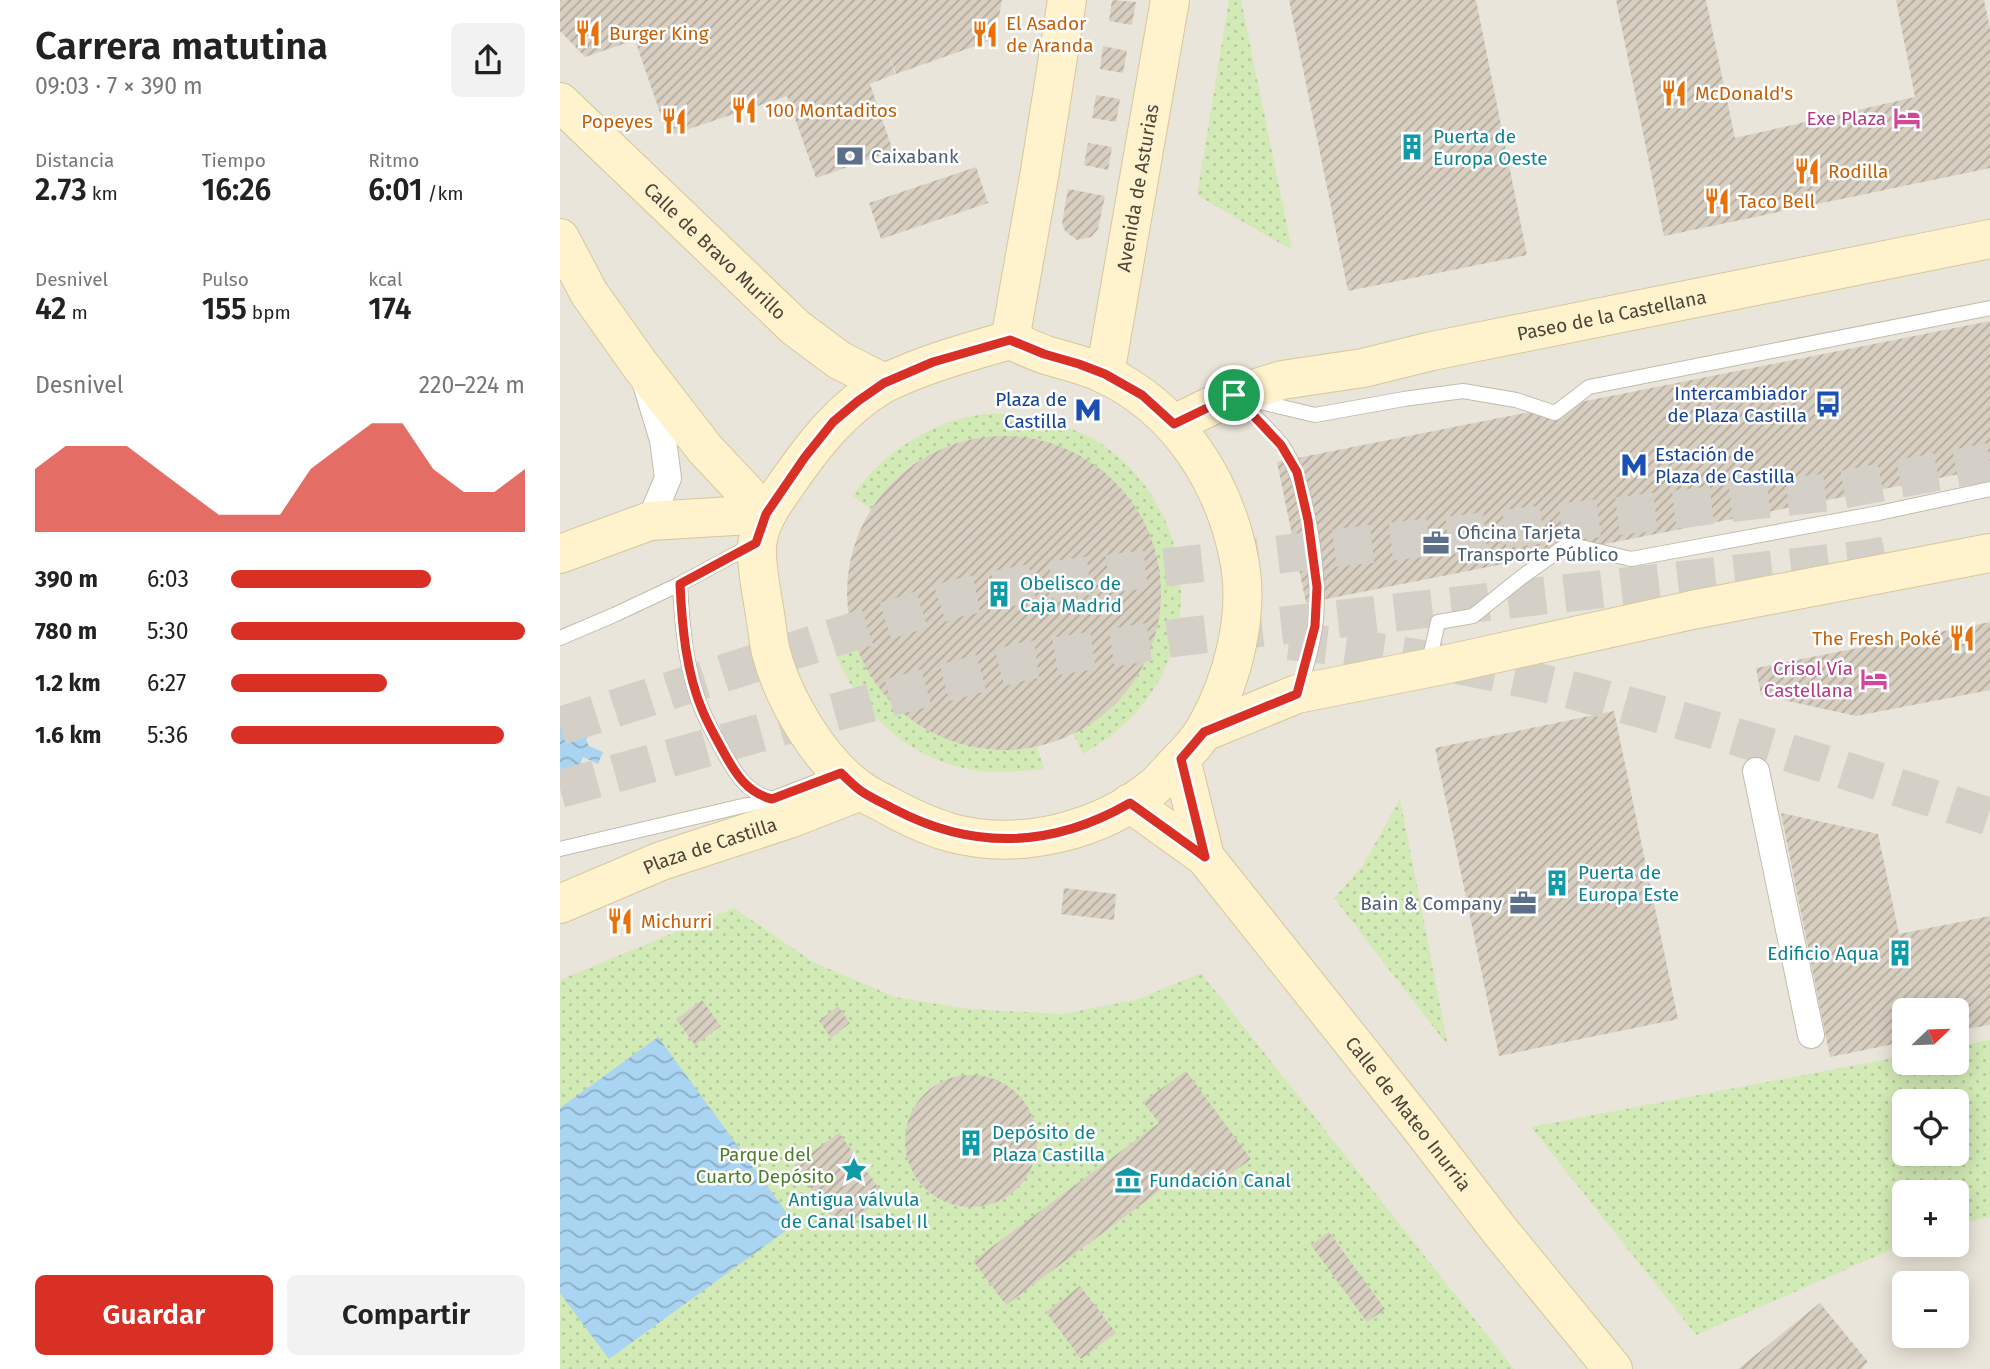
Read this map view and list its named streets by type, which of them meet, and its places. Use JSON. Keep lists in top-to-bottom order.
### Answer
{
  "streets": {
    "main road": [
      "Avenida de Asturias",
      "Calle de Bravo Murillo",
      "Paseo de la Castellana",
      "Plaza de Castilla",
      "Calle de Mateo Inurria"
    ]
  },
  "parks": ["Parque del Cuarto Depósito"],
  "places": {
    "restaurant": [
      "Burger King",
      "El Asador de Aranda",
      "McDonald's",
      "100 Montaditos",
      "Popeyes",
      "Rodilla",
      "Taco Bell",
      "The Fresh Poké",
      "Michurri"
    ],
    "hotel": ["Exe Plaza", "Crisol Vía Castellana"],
    "building": [
      "Puerta de Europa Oeste",
      "Obelisco de Caja Madrid",
      "Puerta de Europa Este",
      "Edificio Aqua",
      "Depósito de Plaza Castilla"
    ],
    "bank": ["Caixabank"],
    "bus stop": ["Intercambiador de Plaza Castilla"],
    "metro station": ["Plaza de Castilla", "Estación de Plaza de Castilla"],
    "office": ["Oficina Tarjeta Transporte Público", "Bain & Company"],
    "place": ["Antigua válvula de Canal Isabel Il"],
    "museum": ["Fundación Canal"]
  },
  "north": "top right",
  "page": {
    "heading": ["Carrera matutina", "09:03 · 7 × 390 m"],
    "stats": [
      ["Distancia", "2.73 km"],
      ["Tiempo", "16:26"],
      ["Ritmo", "6:01 /km"],
      ["Desnivel", "42 m"],
      ["Pulso", "155 bpm"],
      ["kcal", "174"]
    ],
    "chart": ["Desnivel", "220–224 m"],
    "list": [
      {
        "name": "390 m",
        "note": "6:03"
      },
      {
        "name": "780 m",
        "note": "5:30"
      },
      {
        "name": "1.2 km",
        "note": "6:27"
      },
      {
        "name": "1.6 km",
        "note": "5:36"
      }
    ],
    "map_buttons": ["+", "−"],
    "buttons": ["Guardar", "Compartir"]
  }
}
